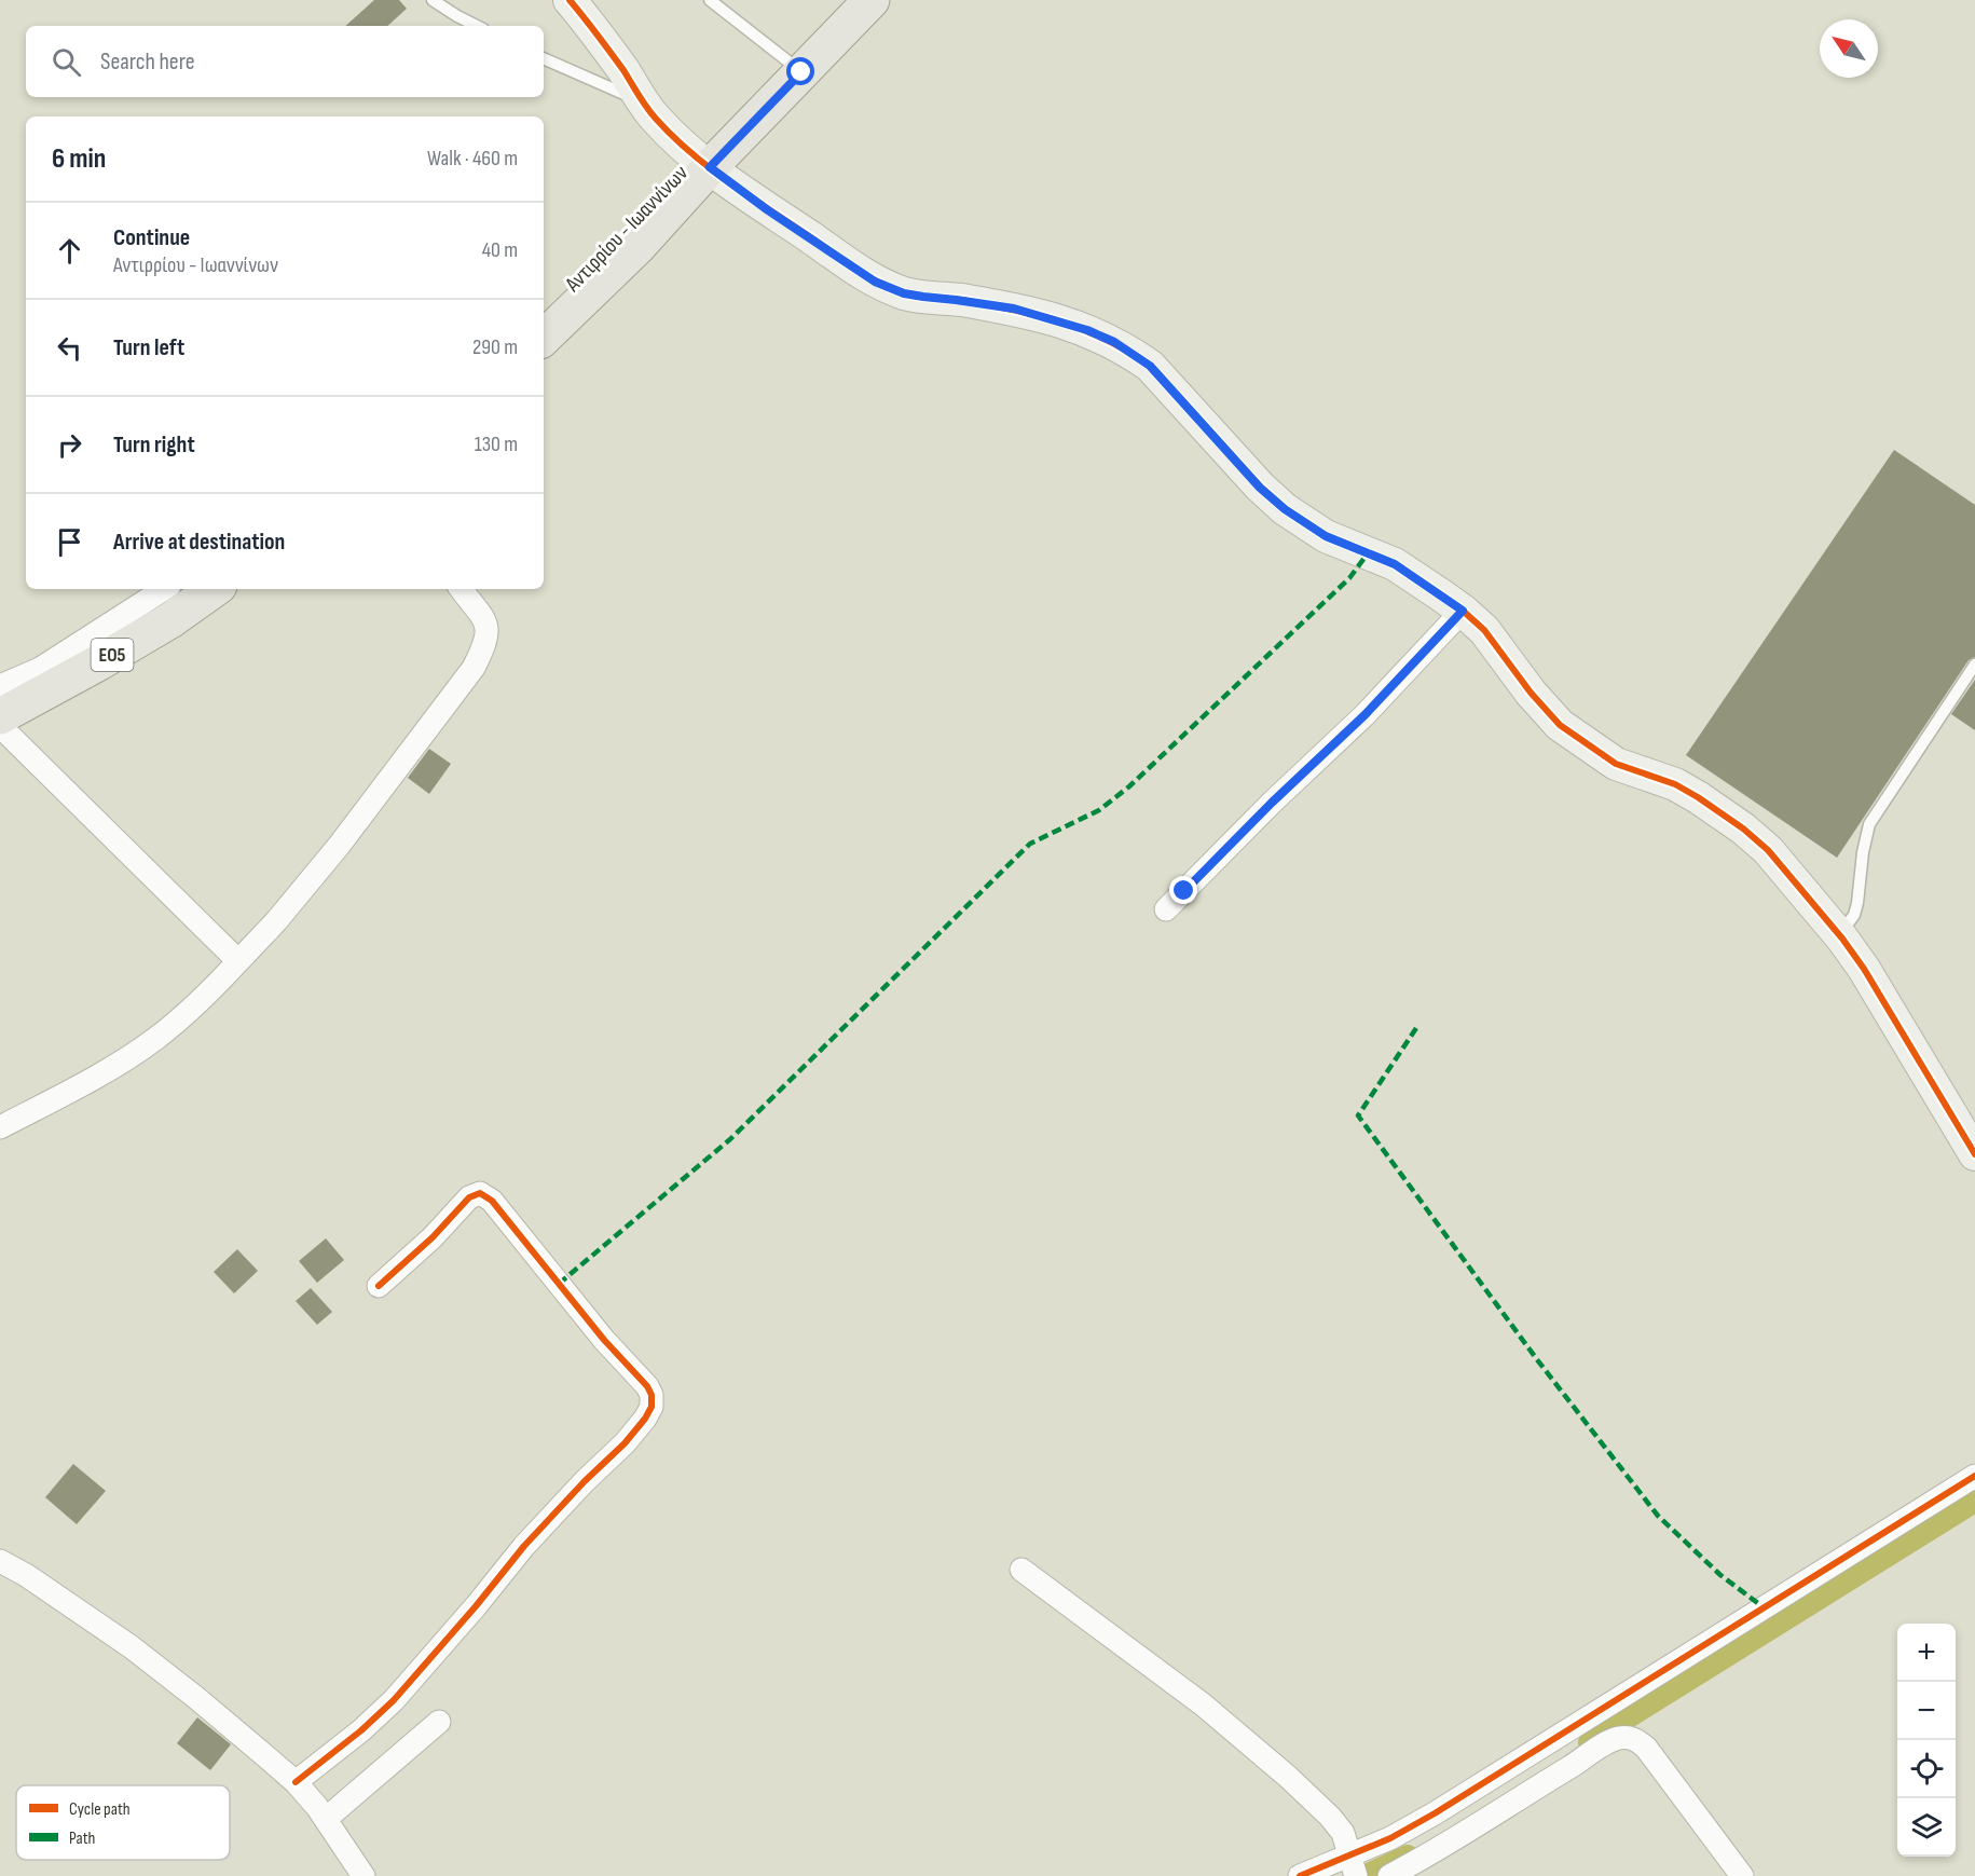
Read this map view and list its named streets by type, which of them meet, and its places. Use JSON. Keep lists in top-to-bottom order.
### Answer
{
  "streets": {
    "main road": ["Αντιρρίου - Ιωαννίνων", "ΕΟ5"]
  },
  "legend": ["Cycle path", "Path"],
  "north": "top left",
  "page": {
    "search": "Search here",
    "heading": ["6 min", "Walk · 460 m"],
    "list": [
      ["Continue", "Αντιρρίου - Ιωαννίνων", "40 m"],
      ["Turn left", "290 m"],
      ["Turn right", "130 m"],
      "Arrive at destination"
    ],
    "map_buttons": ["+", "−"]
  }
}
